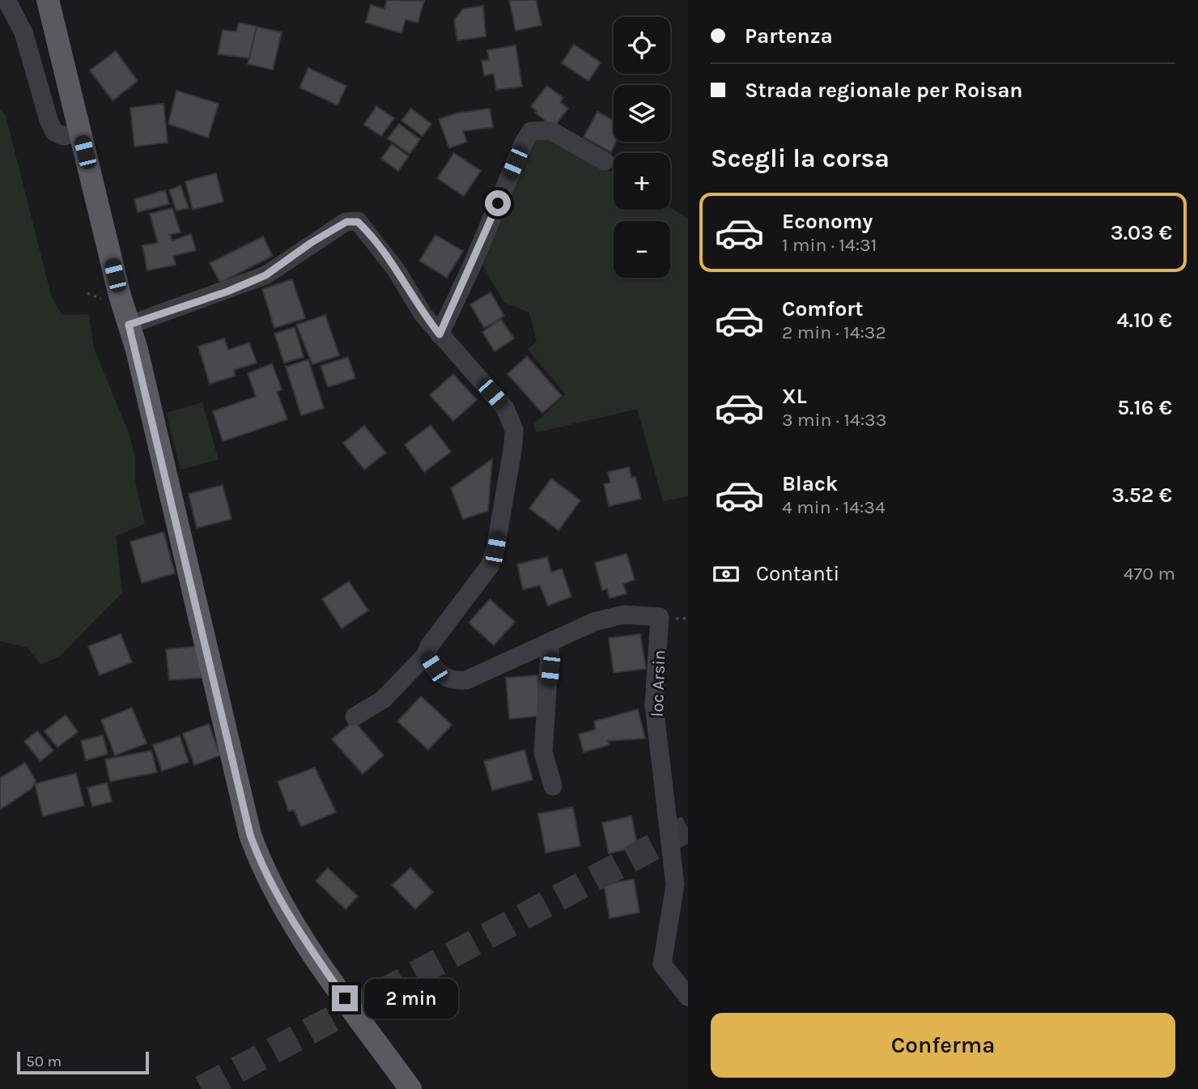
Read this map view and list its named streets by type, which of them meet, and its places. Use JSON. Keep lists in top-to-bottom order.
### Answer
{
  "streets": {
    "street": ["loc Arsin"]
  },
  "scale_bar": "50 m",
  "page": {
    "banner": ["Partenza", "Strada regionale per Roisan"],
    "map_buttons": ["+", "−"],
    "heading": "Scegli la corsa",
    "list": [
      {
        "name": "Economy",
        "note": "1 min · 14:31",
        "value": "3.03 €"
      },
      {
        "name": "Comfort",
        "note": "2 min · 14:32",
        "value": "4.10 €"
      },
      {
        "name": "XL",
        "note": "3 min · 14:33",
        "value": "5.16 €"
      },
      {
        "name": "Black",
        "note": "4 min · 14:34",
        "value": "3.52 €"
      }
    ],
    "pay": ["Contanti", "470 m"],
    "bubble": "2 min",
    "buttons": "Conferma",
    "scale": "50 m"
  }
}
